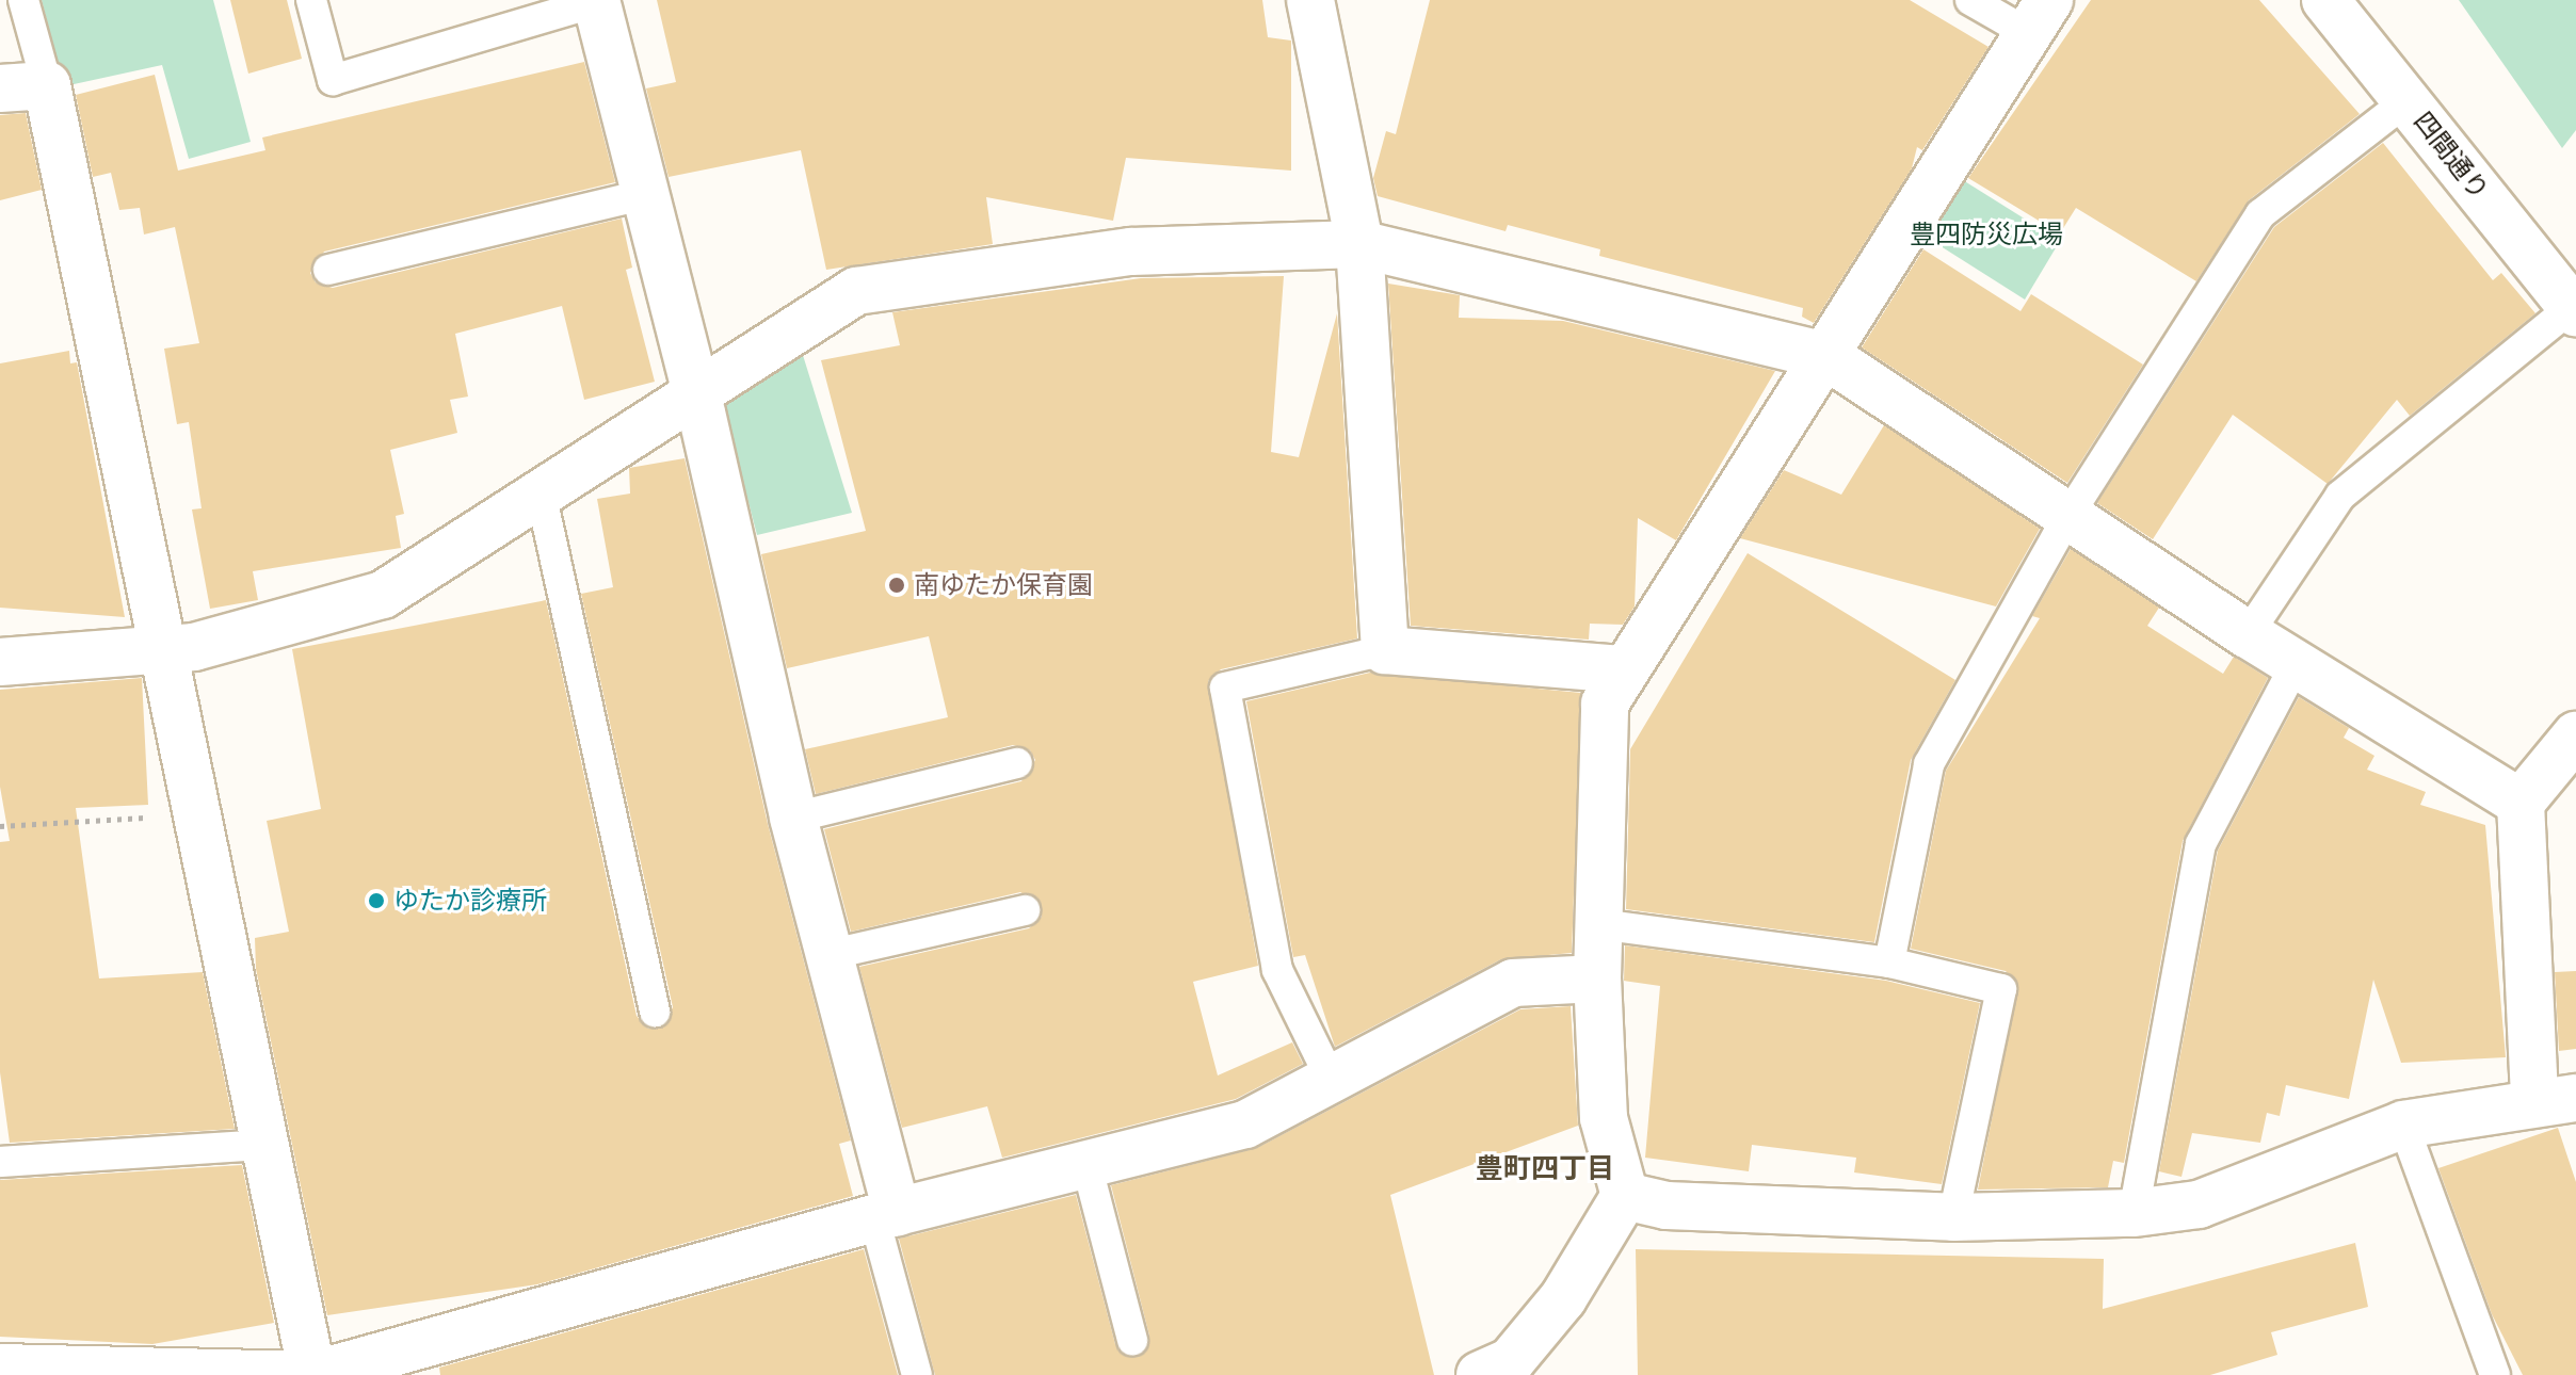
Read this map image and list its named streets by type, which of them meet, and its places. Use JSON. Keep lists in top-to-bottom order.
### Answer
{
  "streets": {
    "street": ["四間通り"]
  },
  "districts": ["豊町四丁目"],
  "parks": ["豊四防災広場"],
  "places": ["南ゆたか保育園", "ゆたか診療所"]
}
